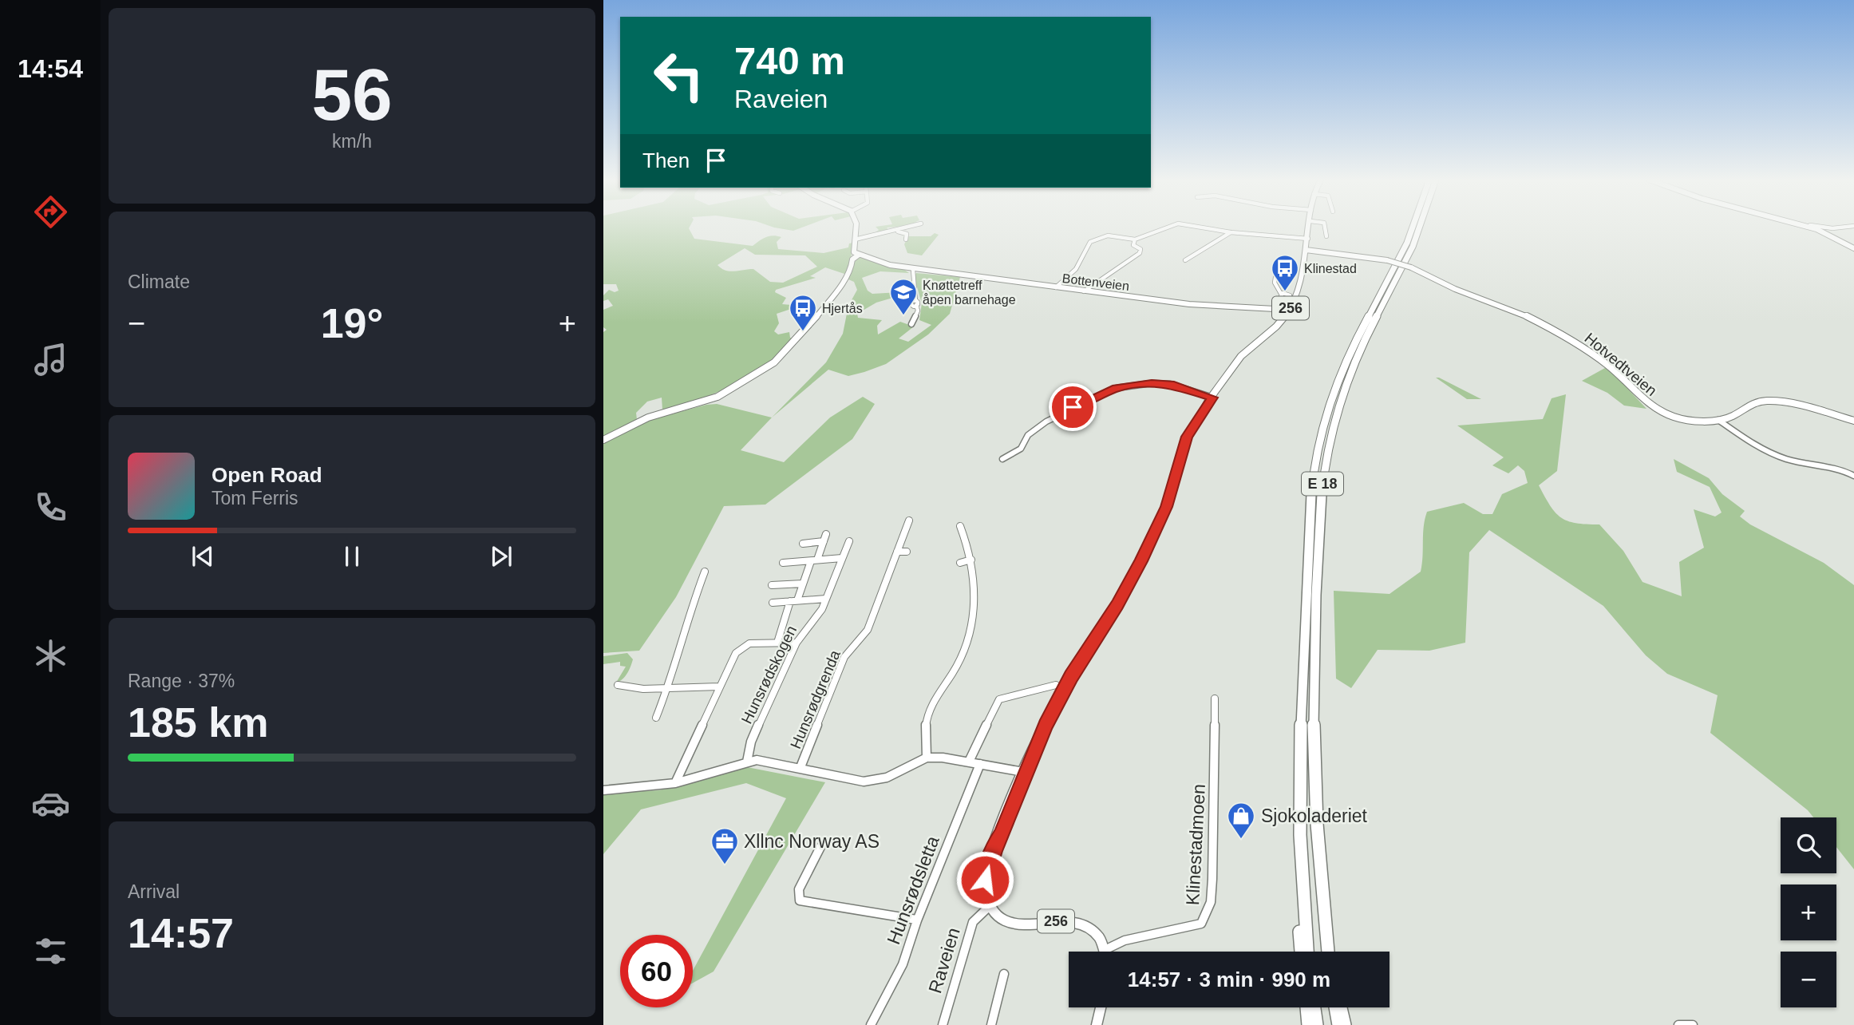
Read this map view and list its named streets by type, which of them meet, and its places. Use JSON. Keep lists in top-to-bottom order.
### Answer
{
  "streets": {
    "highway": ["E 18"],
    "main road": ["Bottenveien", "256", "Hotvedtveien"],
    "street": [
      "Hunsrødskogen",
      "Hunsrødgrenda",
      "Klinestadmoen",
      "Hunsrødsletta",
      "Raveien"
    ]
  },
  "crossings": [
    ["Bottenveien", "256"],
    ["256", "Hotvedtveien"],
    ["256", "Klinestadmoen"],
    ["256", "Raveien"]
  ],
  "places": {
    "bus stop": ["Klinestad", "Hjertås"],
    "school or university": ["Knøttetreff åpen barnehage"],
    "shop": ["Sjokoladeriet"],
    "office": ["Xllnc Norway AS"]
  },
  "page": {
    "tabs": "14:54",
    "tile": [
      ["56", "km/h"],
      "Climate",
      ["Range · 37%", "185 km"],
      ["Arrival", "14:57"]
    ],
    "turn": ["740 m", "Raveien"],
    "then": "Then",
    "heat": ["−", "19°", "+"],
    "song": ["Open Road", "Tom Ferris"],
    "map_buttons": ["+", "−"],
    "limit": "60",
    "trip": "14:57 · 3 min · 990 m"
  }
}
